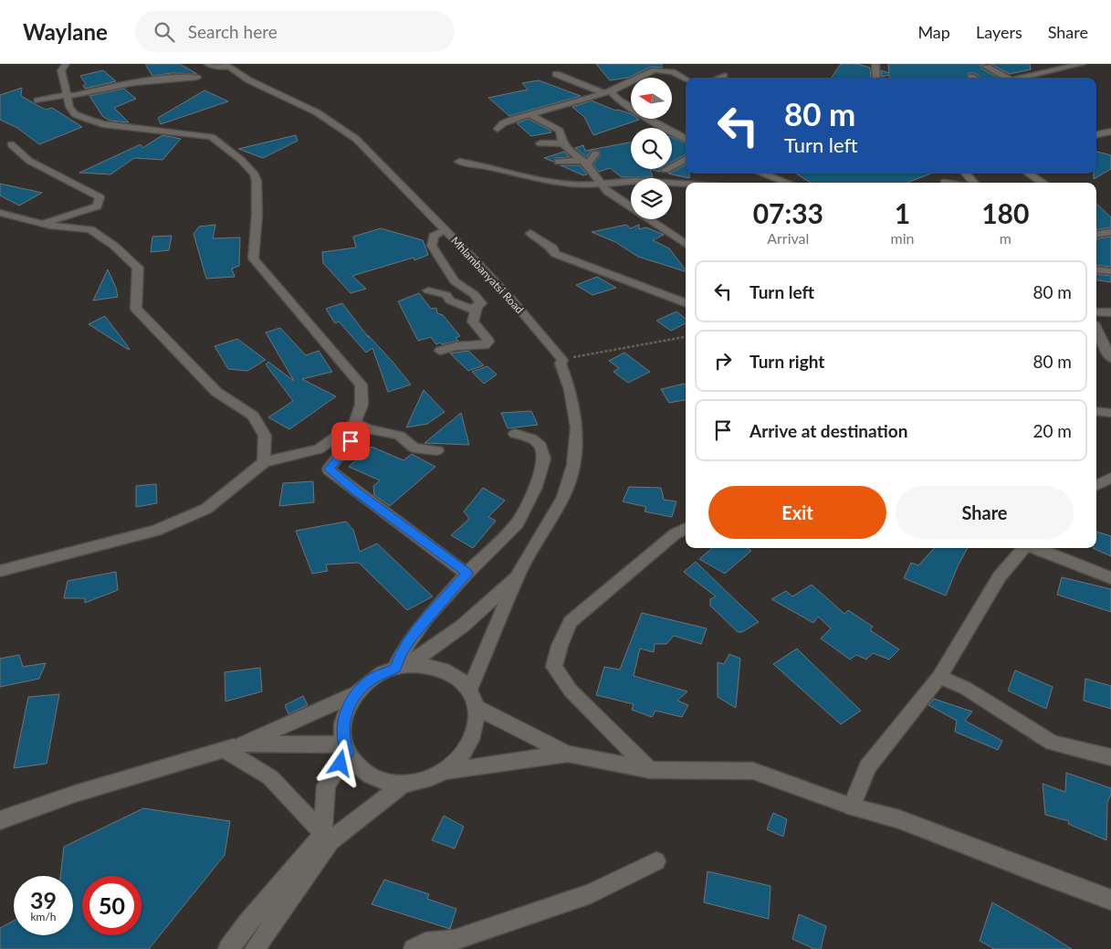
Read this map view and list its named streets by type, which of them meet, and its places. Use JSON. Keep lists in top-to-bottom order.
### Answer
{
  "streets": {
    "street": ["Mhlambanyatsi Road"]
  },
  "north": "left",
  "page": {
    "header": "Waylane",
    "search": "Search here",
    "nav": ["Map", "Layers", "Share"],
    "turn": ["80 m", "Turn left"],
    "eta": [
      "07:33",
      "Arrival",
      "1",
      "min",
      "180",
      "m"
    ],
    "list": [
      {
        "name": "Turn left",
        "value": "80 m"
      },
      {
        "name": "Turn right",
        "value": "80 m"
      },
      {
        "name": "Arrive at destination",
        "value": "20 m"
      }
    ],
    "buttons": ["Exit", "Share"],
    "speed": "39 km/h",
    "limit": "50"
  }
}
